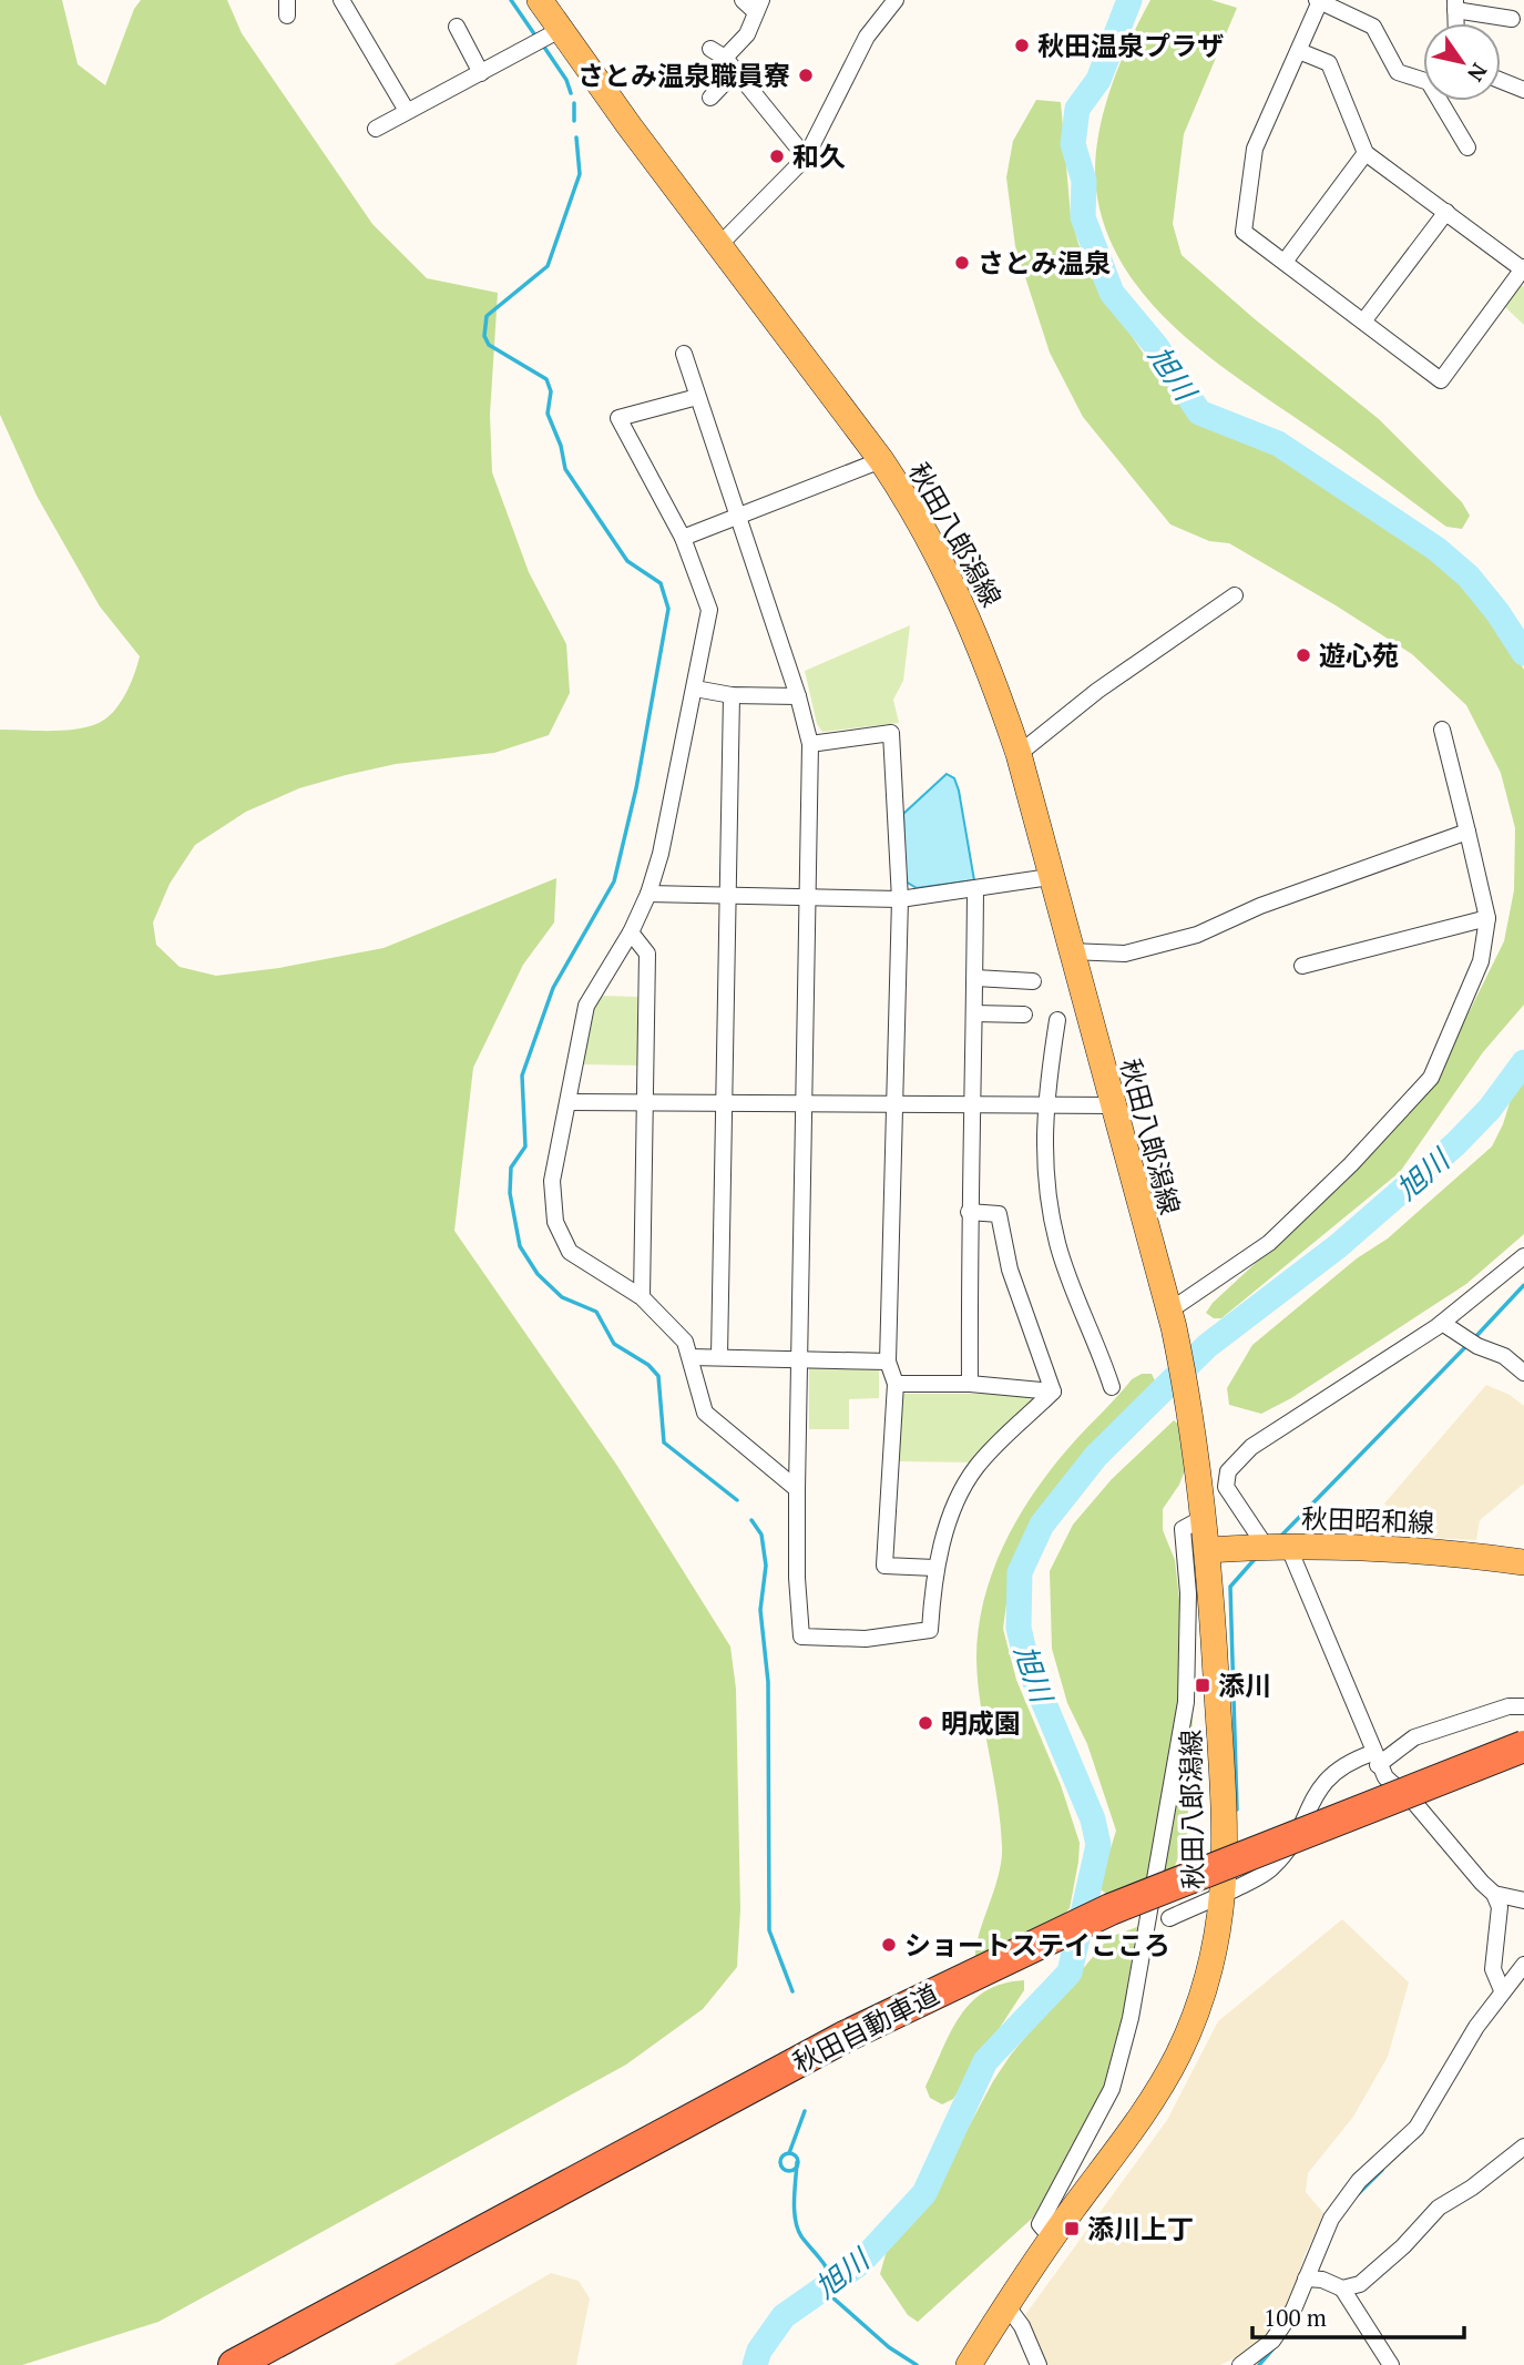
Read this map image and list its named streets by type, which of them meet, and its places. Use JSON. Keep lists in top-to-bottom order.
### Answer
{
  "streets": {
    "highway": ["秋田自動車道"],
    "main road": ["秋田八郎潟線", "秋田昭和線"]
  },
  "crossings": [
    ["秋田八郎潟線", "秋田昭和線"]
  ],
  "water": ["旭川"],
  "places": {
    "other": [
      "秋田温泉プラザ",
      "さとみ温泉職員寮",
      "和久",
      "さとみ温泉",
      "遊心苑",
      "明成園",
      "ショートステイこころ"
    ],
    "transit": ["添川", "添川上丁"]
  },
  "scale_bar": "100 m",
  "north": "bottom right"
}
